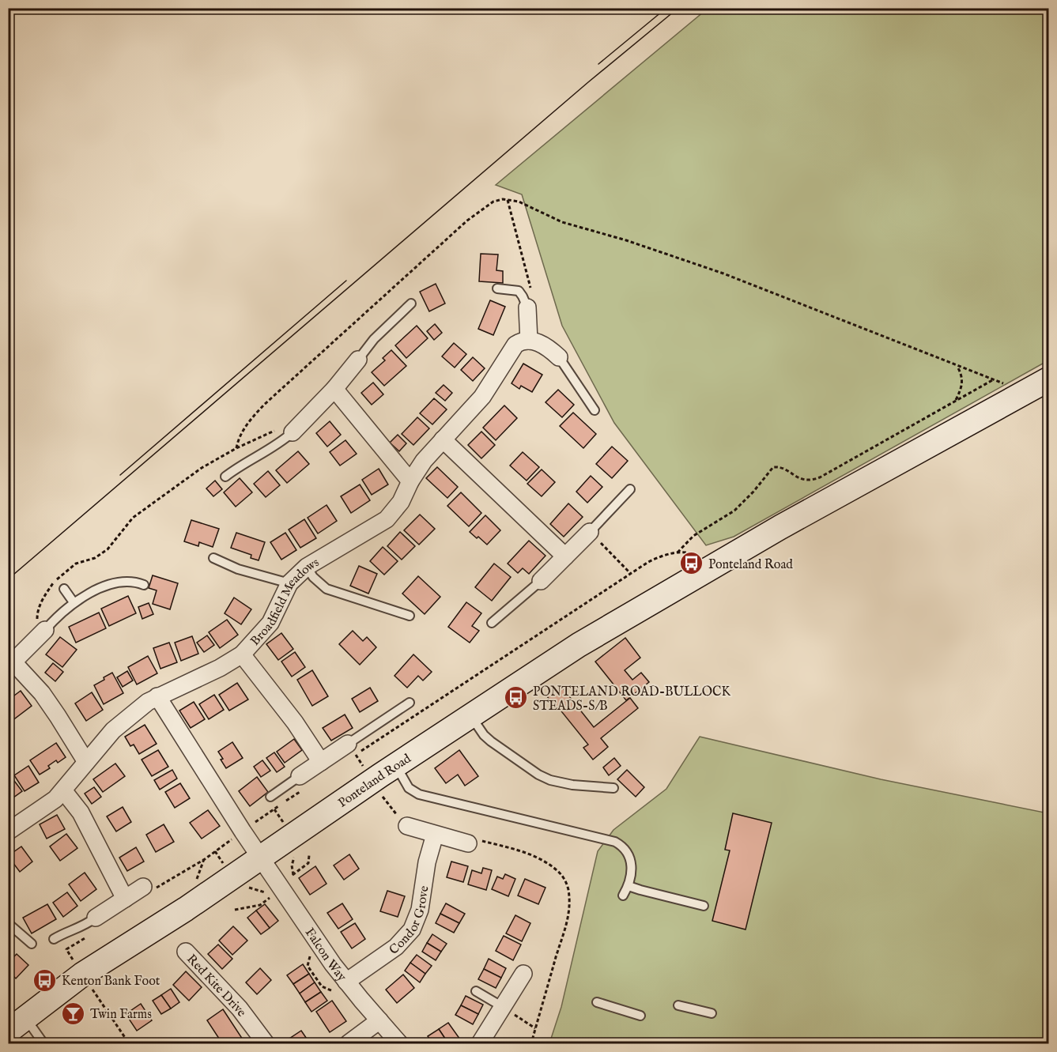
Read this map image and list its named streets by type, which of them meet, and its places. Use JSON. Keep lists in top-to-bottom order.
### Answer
{
  "streets": {
    "main road": ["Ponteland Road"],
    "street": [
      "Broadfield Meadows",
      "Condor Grove",
      "Falcon Way",
      "Red Kite Drive"
    ]
  },
  "crossings": [
    ["Broadfield Meadows", "Falcon Way"],
    ["Ponteland Road", "Falcon Way"],
    ["Condor Grove", "Falcon Way"]
  ],
  "places": {
    "bus stop": ["Ponteland Road", "PONTELAND ROAD-BULLOCK STEADS-S/B", "Kenton Bank Foot"],
    "bar": ["Twin Farms"]
  }
}
